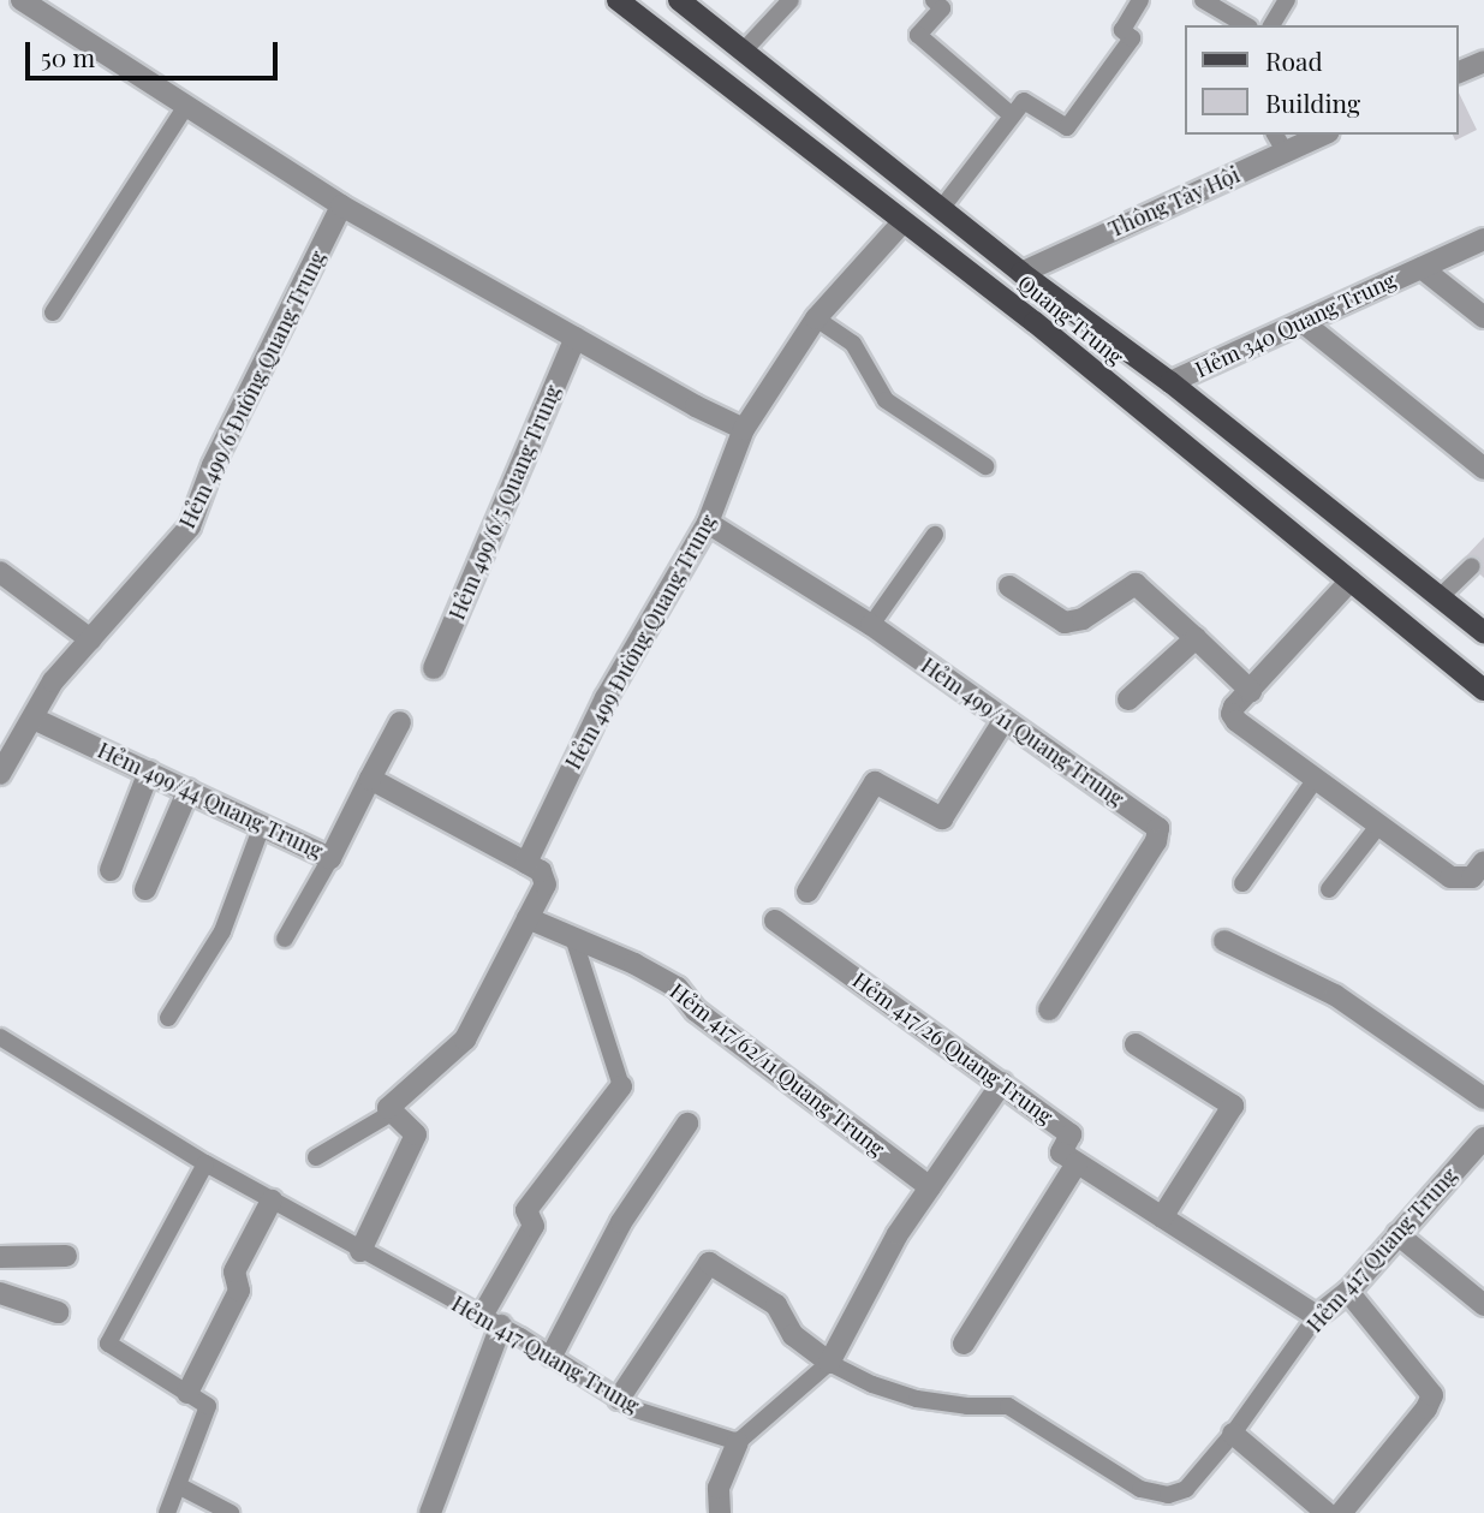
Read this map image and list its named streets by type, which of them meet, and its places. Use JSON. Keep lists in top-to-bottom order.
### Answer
{
  "streets": {
    "main road": ["Quang Trung"],
    "street": [
      "Thông Tây Hội",
      "Hẻm 340 Quang Trung",
      "Hẻm 499/6 Đường Quang Trung",
      "Hẻm 499/6/5 Quang Trung",
      "Hẻm 499 Đường Quang Trung",
      "Hẻm 499/11 Quang Trung",
      "Hẻm 499/44 Quang Trung",
      "Hẻm 417/26 Quang Trung",
      "Hẻm 417/62/11 Quang Trung",
      "Hẻm 417 Quang Trung"
    ]
  },
  "crossings": [
    ["Thông Tây Hội", "Quang Trung"],
    ["Quang Trung", "Hẻm 340 Quang Trung"],
    ["Quang Trung", "Hẻm 499 Đường Quang Trung"],
    ["Hẻm 499/6 Đường Quang Trung", "Hẻm 499/44 Quang Trung"],
    ["Hẻm 499 Đường Quang Trung", "Hẻm 499/11 Quang Trung"]
  ],
  "legend": ["Road", "Building"],
  "scale_bar": "50 m"
}
